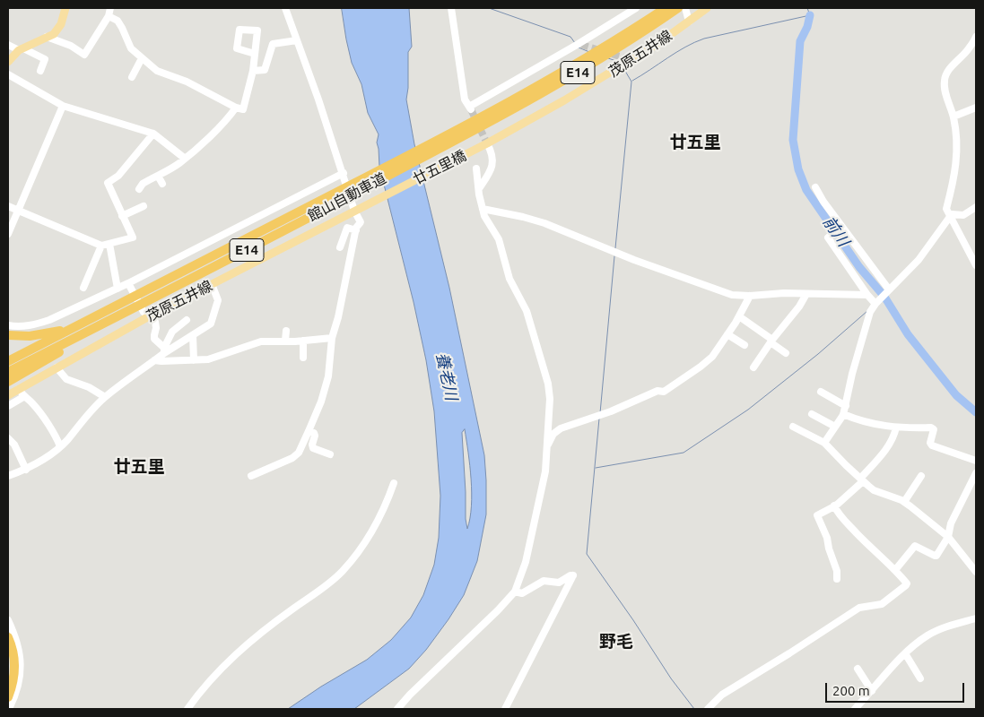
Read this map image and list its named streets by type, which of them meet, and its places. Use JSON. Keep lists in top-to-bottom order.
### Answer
{
  "streets": {
    "highway": ["E14", "館山自動車道"],
    "main road": ["茂原五井線", "廿五里橋"]
  },
  "crossings": [
    ["茂原五井線", "廿五里橋"]
  ],
  "districts": ["廿五里", "廿五里", "野毛"],
  "water": ["前川", "養老川"],
  "scale_bar": "200 m"
}
